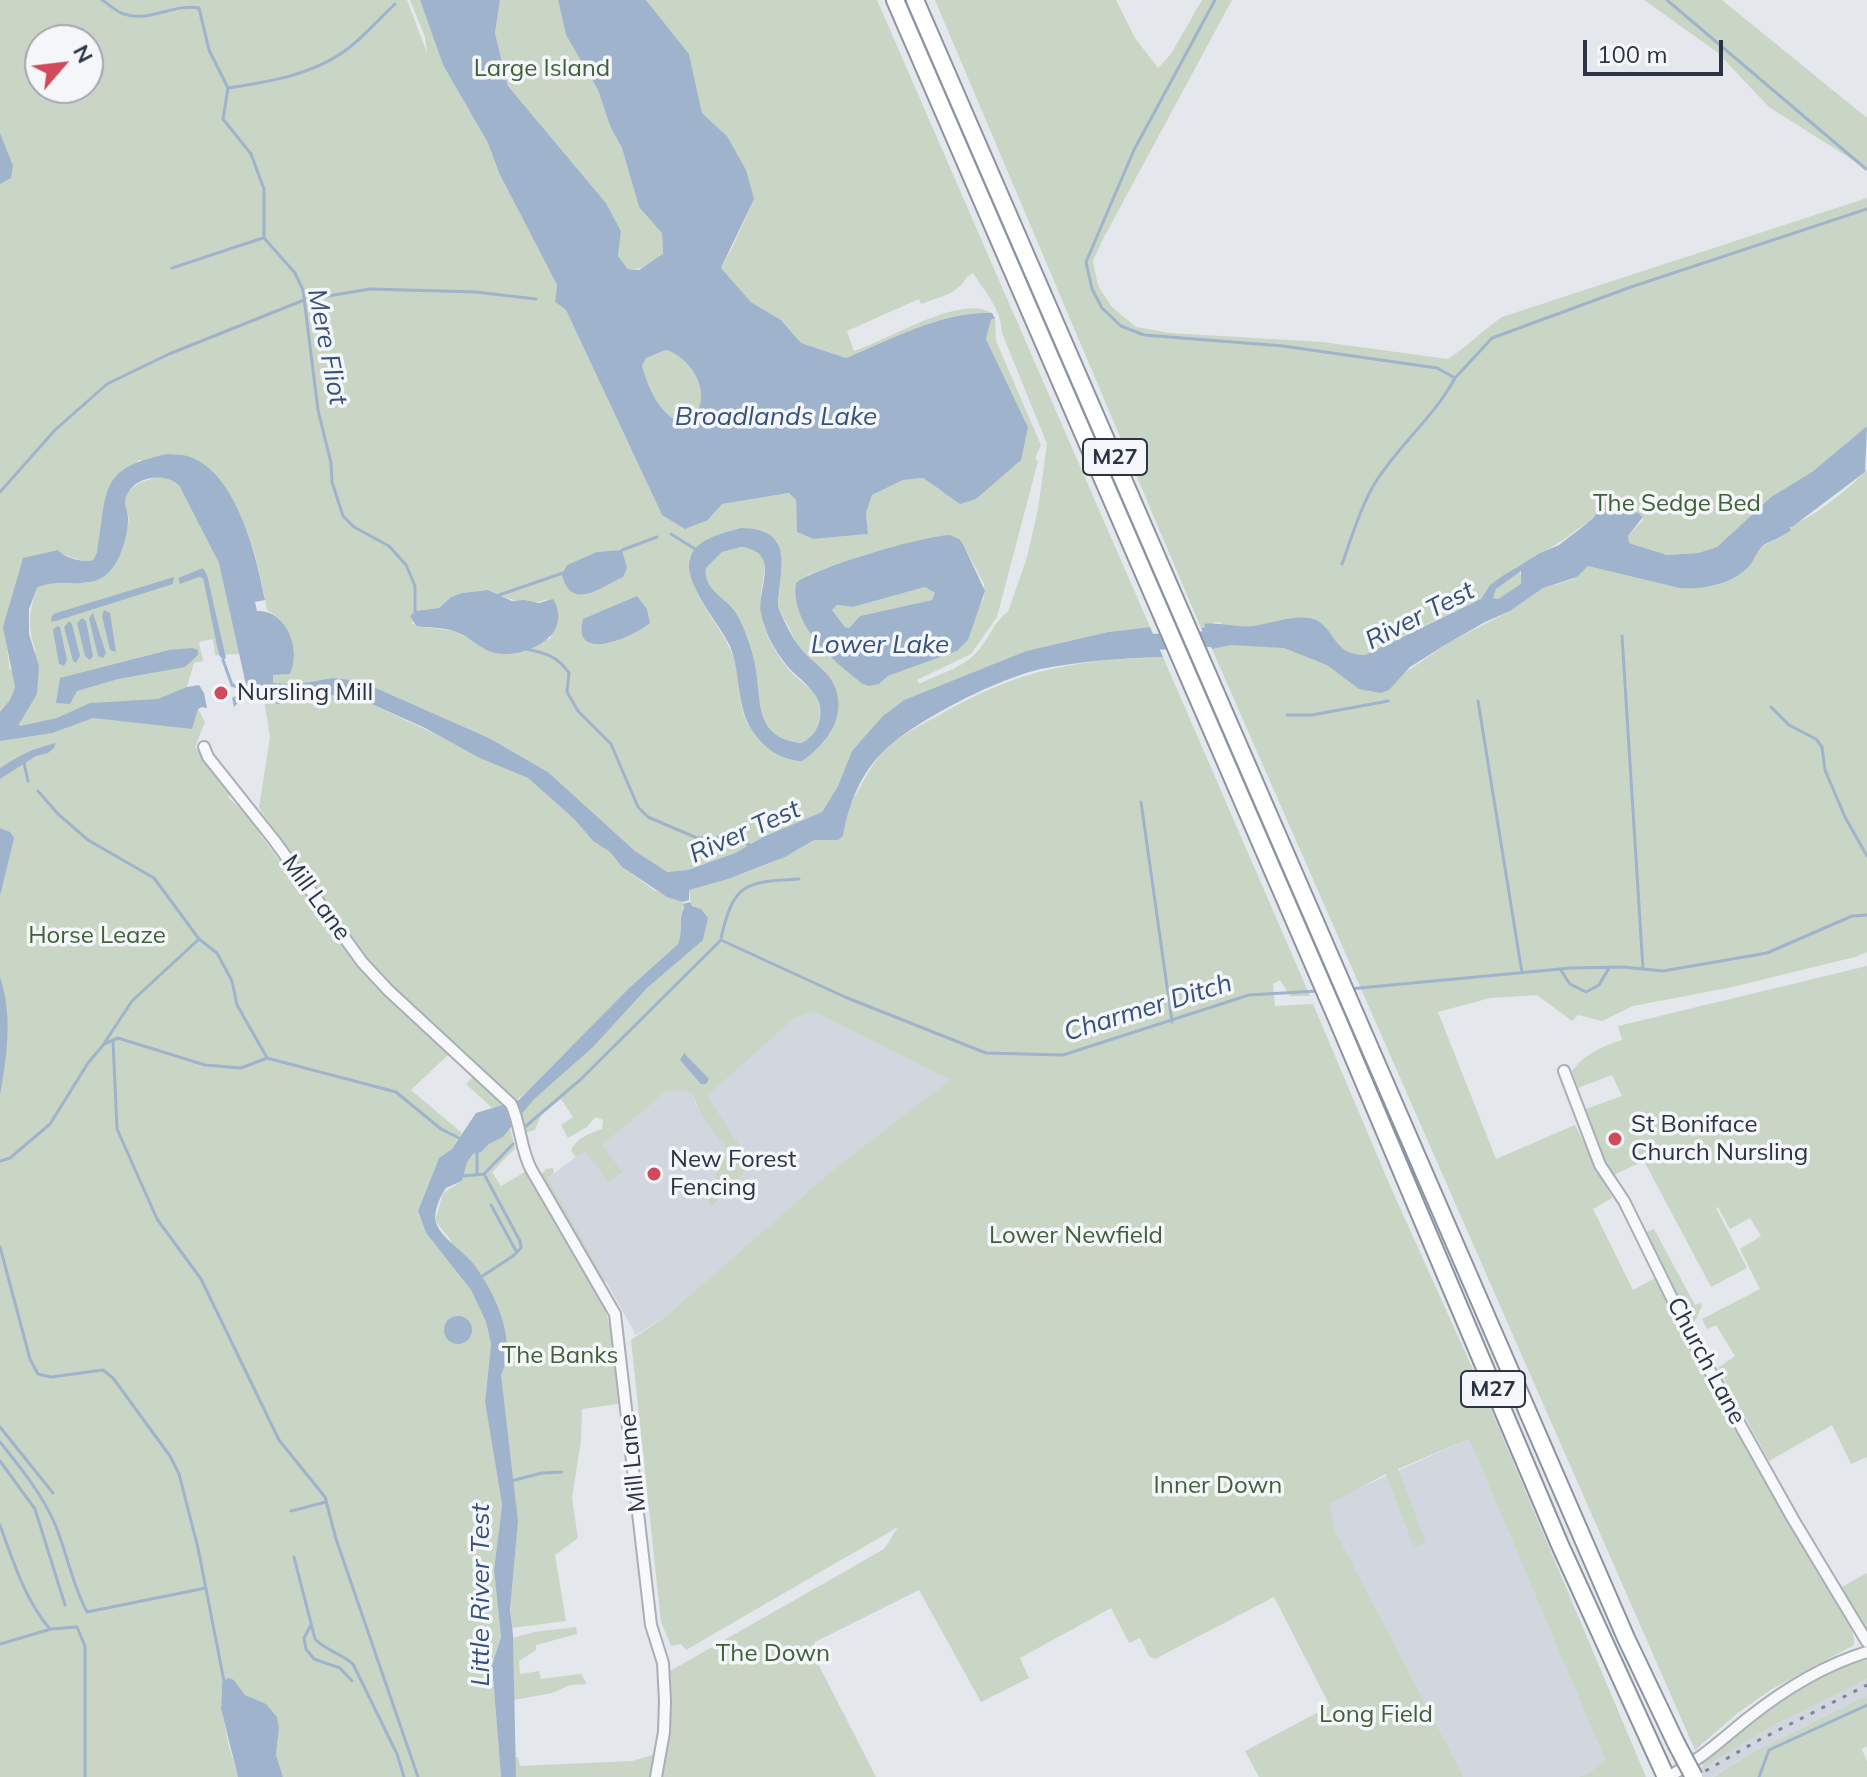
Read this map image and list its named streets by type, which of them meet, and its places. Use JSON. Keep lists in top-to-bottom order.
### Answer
{
  "streets": {
    "highway": ["M27"],
    "street": ["Mill Lane", "Church Lane"]
  },
  "water": [
    "Mere Fliot",
    "Broadlands Lake",
    "River Test",
    "Lower Lake",
    "Charmer Ditch",
    "Little River Test"
  ],
  "parks": [
    "Large Island",
    "The Sedge Bed",
    "Horse Leaze",
    "Lower Newfield",
    "The Banks",
    "Inner Down",
    "The Down",
    "Long Field"
  ],
  "places": ["Nursling Mill", "St Boniface Church Nursling", "New Forest Fencing"],
  "scale_bar": "100 m",
  "north": "top right"
}
